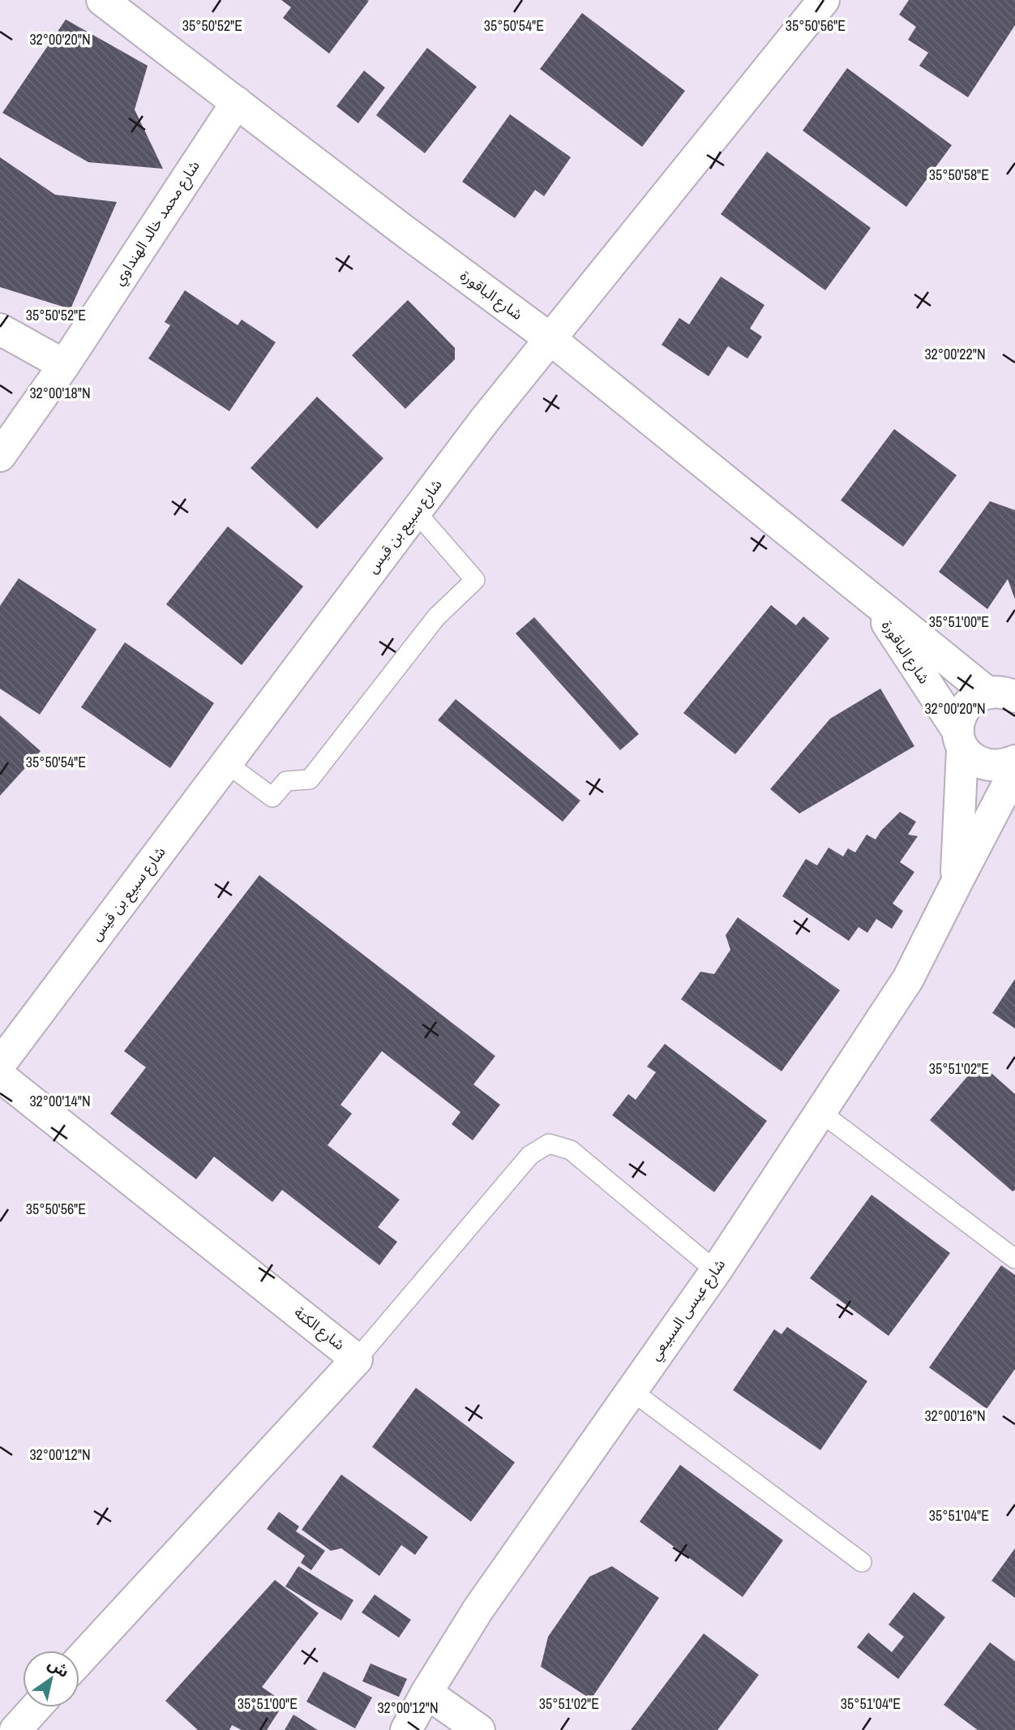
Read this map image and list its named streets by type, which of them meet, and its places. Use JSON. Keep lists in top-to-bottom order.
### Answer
{
  "streets": {
    "street": [
      "شارع محمد خالد الهنداوي",
      "شارع الباقورة",
      "شارع سبيع بن قيس",
      "شارع عيسى السبيعي",
      "شارع الكتة"
    ]
  },
  "crossings": [
    ["شارع محمد خالد الهنداوي", "شارع الباقورة"],
    ["شارع الباقورة", "شارع سبيع بن قيس"],
    ["شارع الباقورة", "شارع عيسى السبيعي"]
  ],
  "north": "top right",
  "coordinates": [
    "35°50'52\"E",
    "35°50'54\"E",
    "35°50'56\"E",
    "32°00'20\"N",
    "35°50'58\"E",
    "32°00'22\"N",
    "32°00'18\"N",
    "35°51'00\"E",
    "35°51'02\"E",
    "32°00'14\"N",
    "32°00'16\"N",
    "32°00'12\"N",
    "35°51'04\"E"
  ]
}
